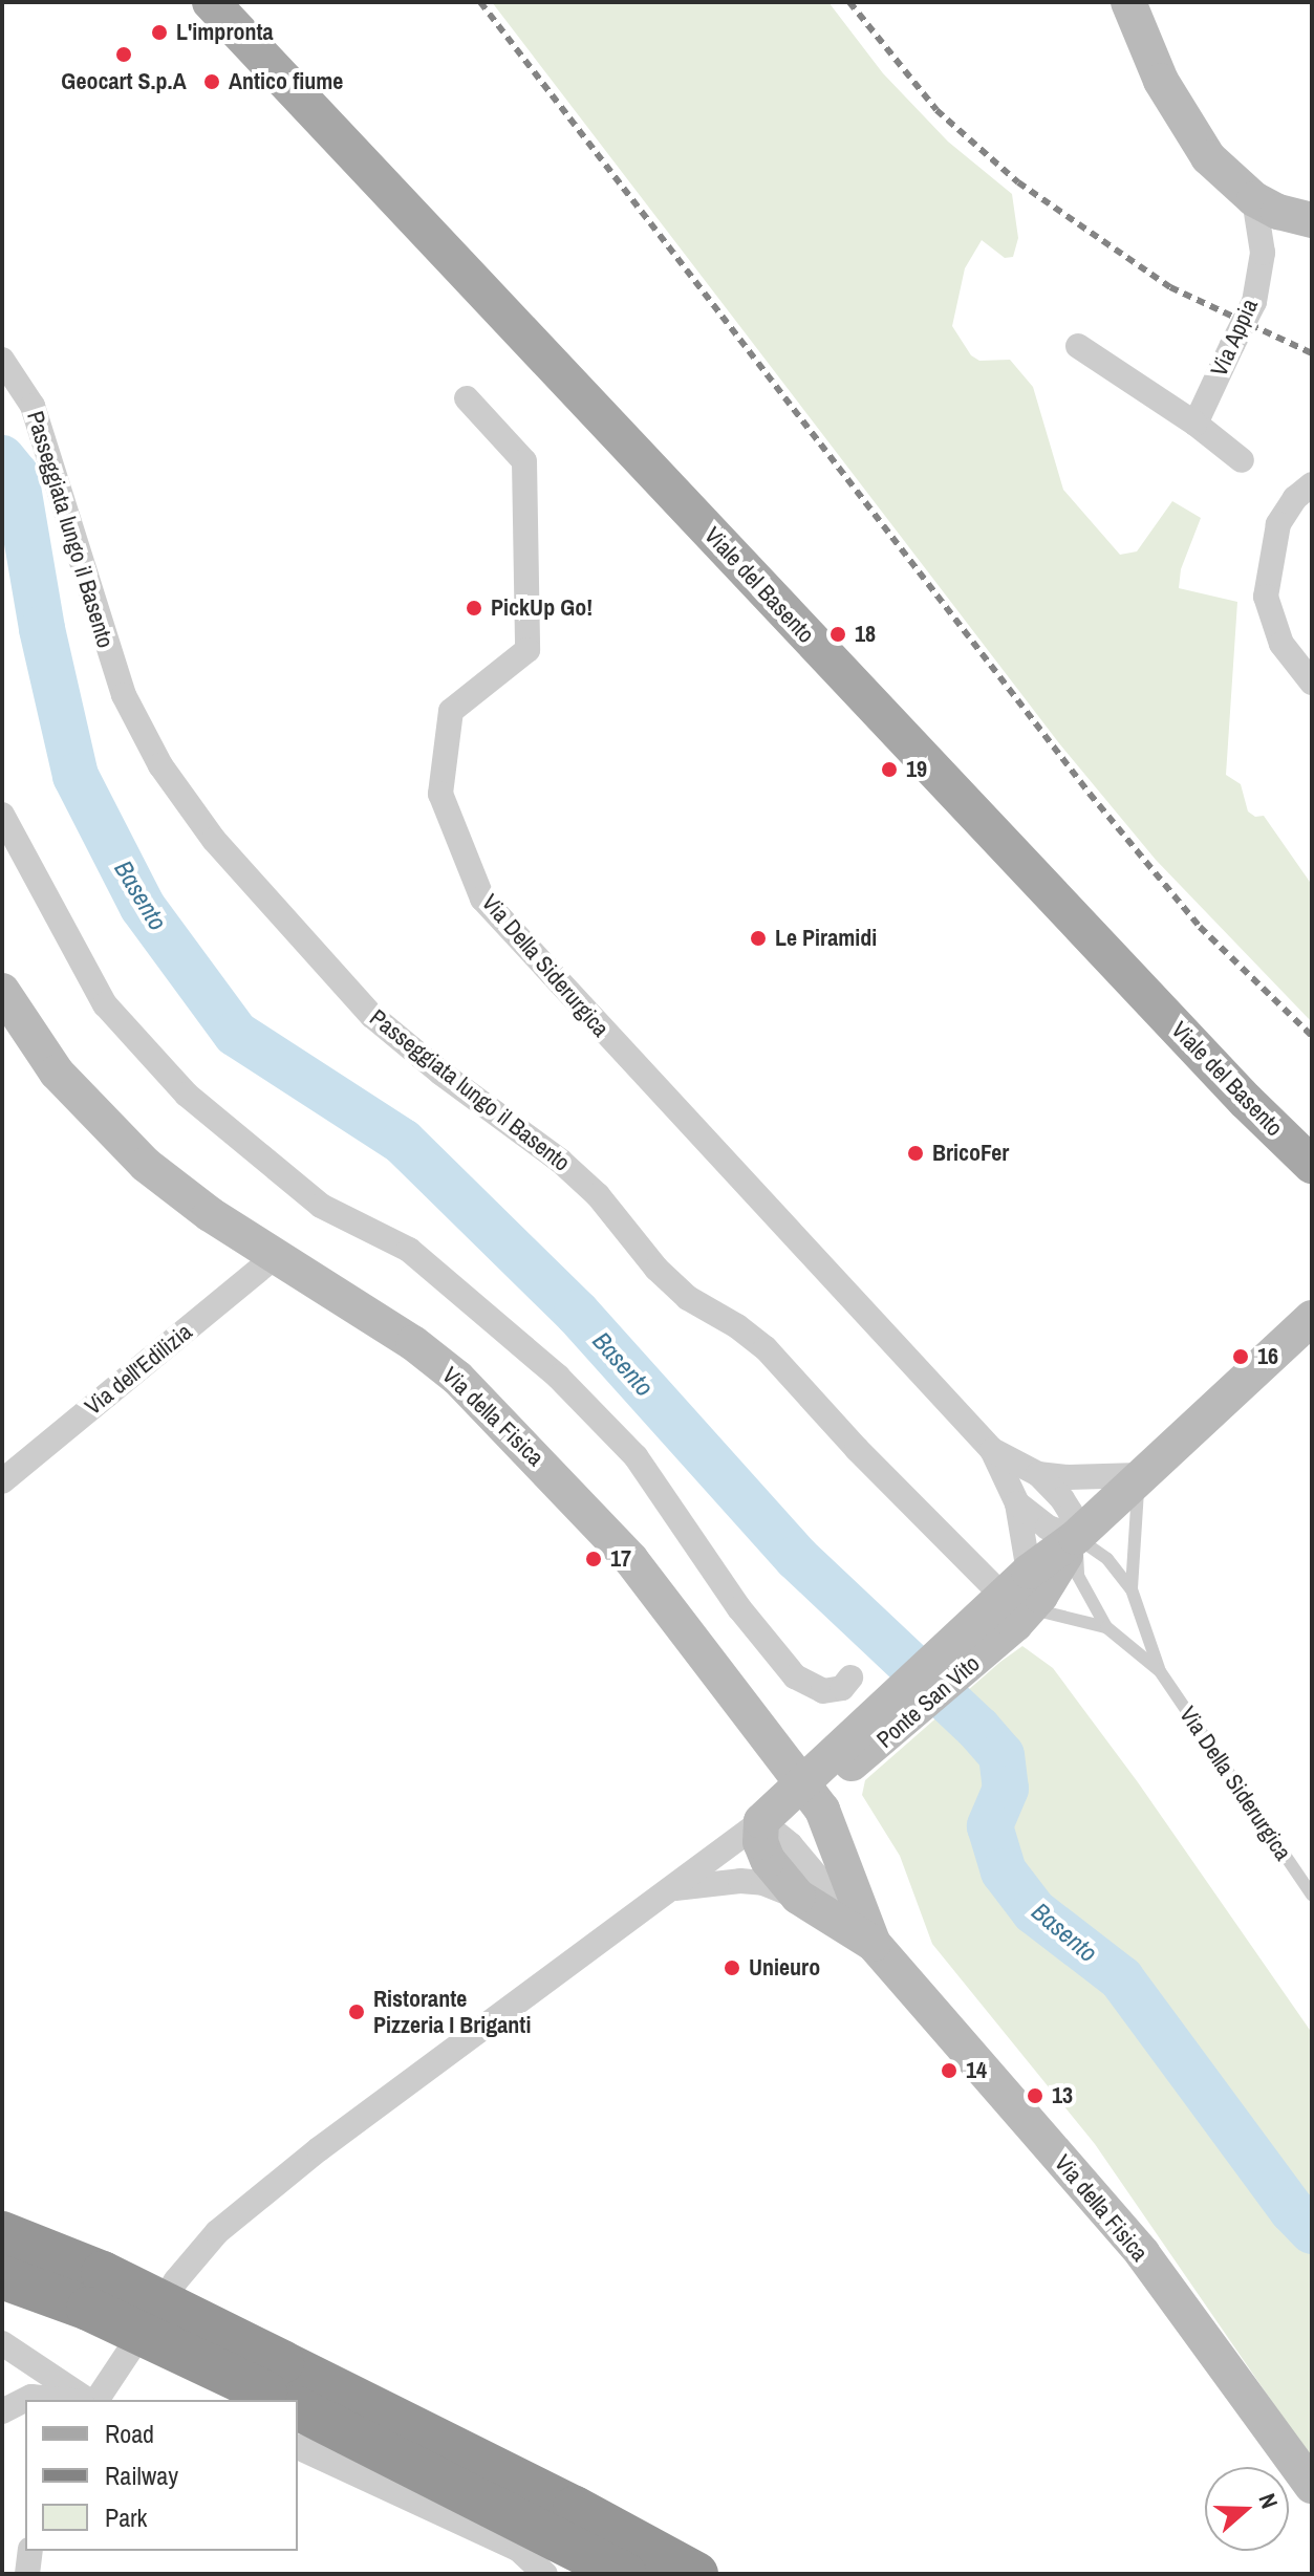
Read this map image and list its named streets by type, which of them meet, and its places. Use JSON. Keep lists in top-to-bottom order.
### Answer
{
  "streets": {
    "main road": ["Viale del Basento"],
    "street": [
      "Via Appia",
      "Passeggiata lungo il Basento",
      "Via Della Siderurgica",
      "Via dell'Edilizia",
      "Via della Fisica",
      "Ponte San Vito"
    ]
  },
  "crossings": [
    ["Passeggiata lungo il Basento", "Via Della Siderurgica"],
    ["Passeggiata lungo il Basento", "Ponte San Vito"],
    ["Via Della Siderurgica", "Ponte San Vito"],
    ["Via dell'Edilizia", "Via della Fisica"],
    ["Via della Fisica", "Ponte San Vito"]
  ],
  "water": ["Basento"],
  "places": [
    "L'impronta",
    "Geocart S.p.A",
    "Antico fiume",
    "PickUp Go!",
    "18",
    "19",
    "Le Piramidi",
    "BricoFer",
    "16",
    "17",
    "Unieuro",
    "Ristorante Pizzeria I Briganti",
    "14",
    "13"
  ],
  "legend": ["Road", "Railway", "Park"],
  "north": "right"
}
